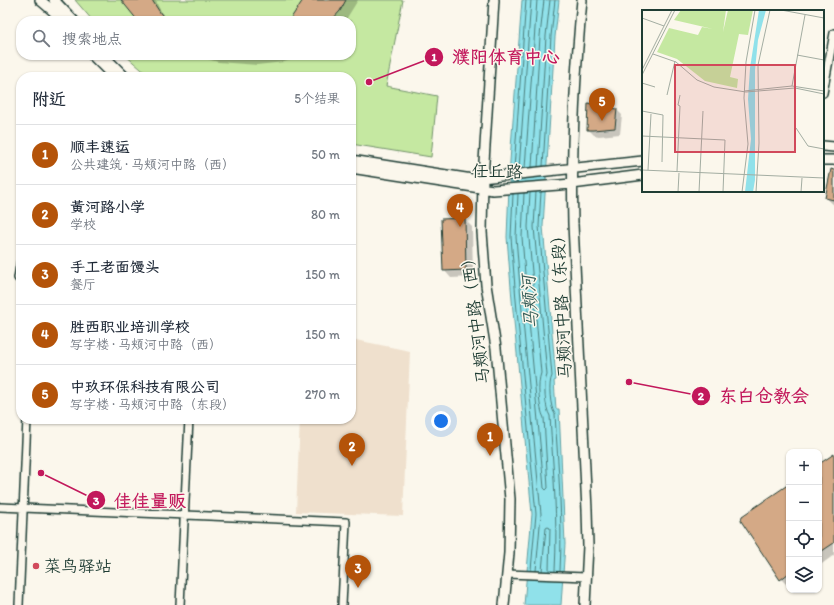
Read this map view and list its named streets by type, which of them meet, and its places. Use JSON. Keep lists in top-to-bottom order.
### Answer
{
  "streets": {
    "street": ["任丘路", "马颊河中路（东段）", "马颊河中路（西）"]
  },
  "crossings": [
    ["任丘路", "马颊河中路（东段）"],
    ["任丘路", "马颊河中路（西）"]
  ],
  "water": ["马颊河"],
  "places": [
    "濮阳体育中心",
    "东白仓教会",
    "佳佳量贩",
    "菜鸟驿站"
  ],
  "page": {
    "search": "搜索地点",
    "heading": ["附近", "5个结果"],
    "pins": [
      "5",
      "4",
      "1",
      "2",
      "3"
    ],
    "list": [
      {
        "mark": "1",
        "name": "顺丰速运",
        "note": "公共建筑 · 马颊河中路（西）",
        "value": "50 m"
      },
      {
        "mark": "2",
        "name": "黄河路小学",
        "note": "学校",
        "value": "80 m"
      },
      {
        "mark": "3",
        "name": "手工老面馒头",
        "note": "餐厅",
        "value": "150 m"
      },
      {
        "mark": "4",
        "name": "胜西职业培训学校",
        "note": "写字楼 · 马颊河中路（西）",
        "value": "150 m"
      },
      {
        "mark": "5",
        "name": "中玖环保科技有限公司",
        "note": "写字楼 · 马颊河中路（东段）",
        "value": "270 m"
      }
    ],
    "map_buttons": ["+", "−"]
  }
}
